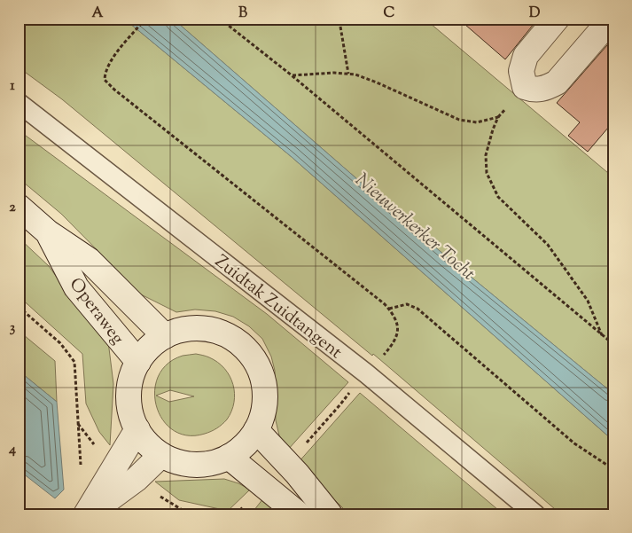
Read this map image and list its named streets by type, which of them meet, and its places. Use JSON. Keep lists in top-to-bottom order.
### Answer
{
  "streets": {
    "main road": ["Operaweg"],
    "lane": ["Zuidtak Zuidtangent"]
  },
  "water": ["Nieuwerkerker Tocht"],
  "grid": {
    "columns": [
      "A",
      "B",
      "C",
      "D"
    ],
    "rows": [
      "1",
      "2",
      "3",
      "4"
    ]
  }
}
